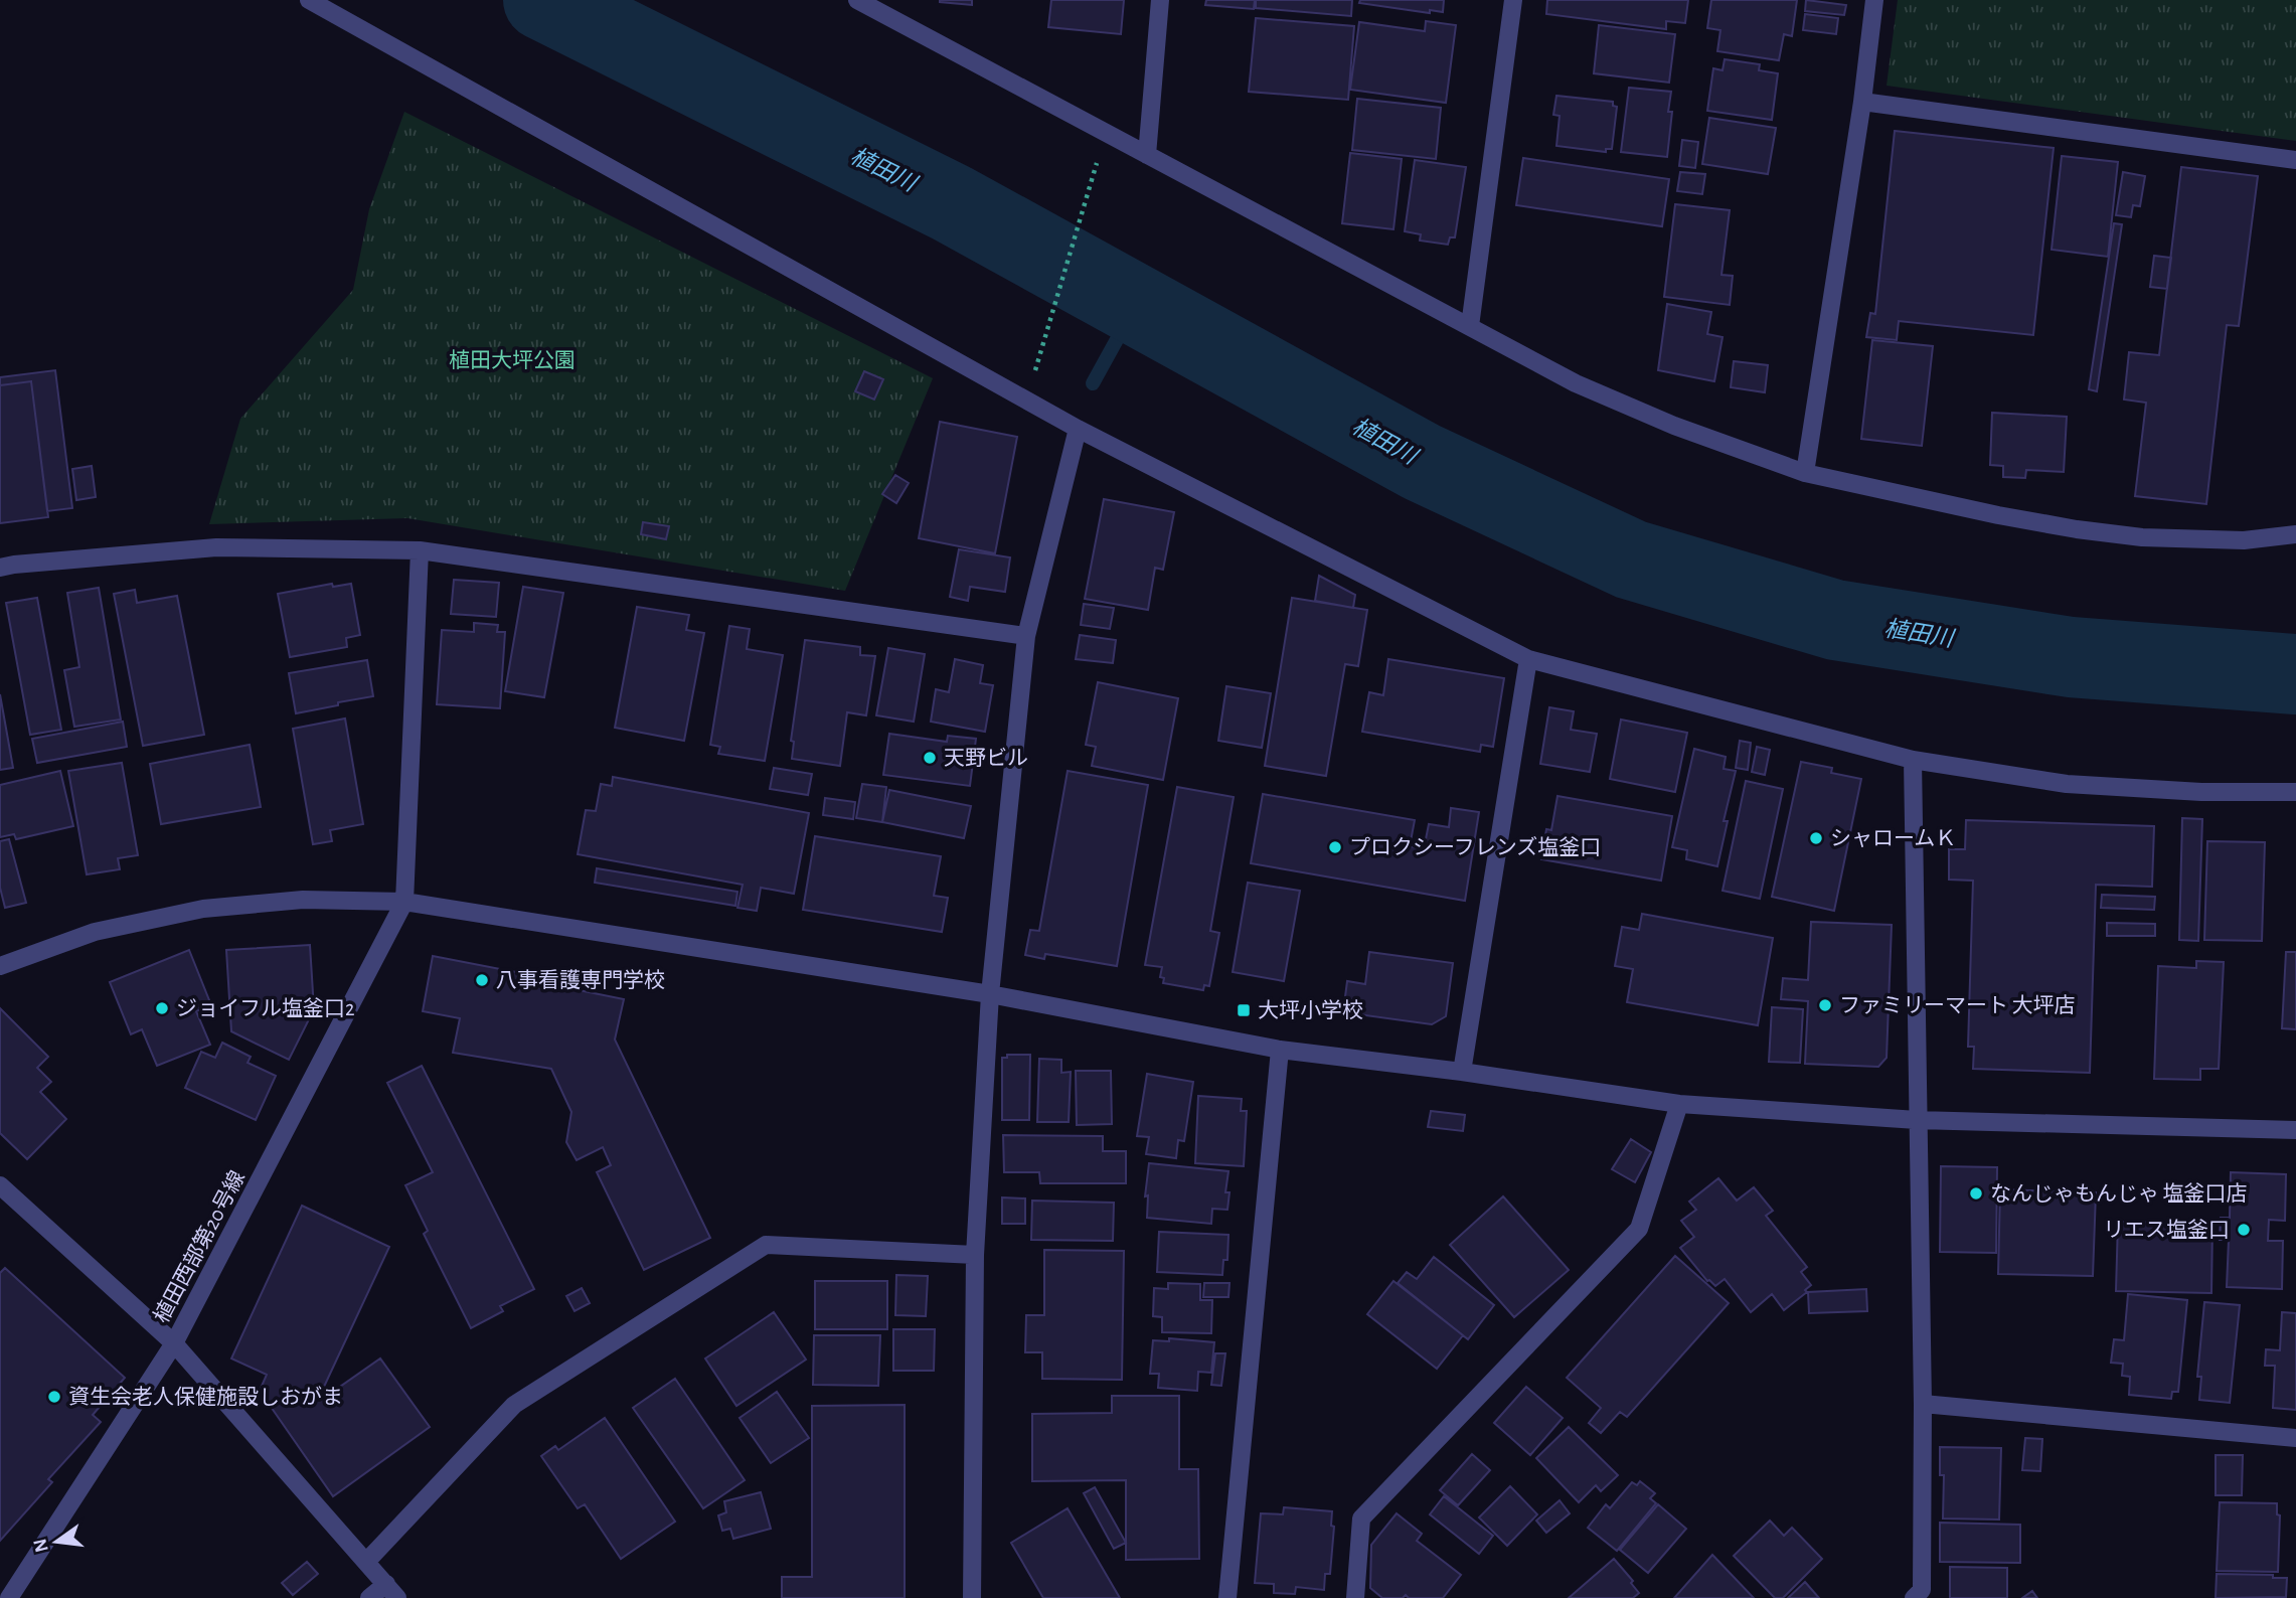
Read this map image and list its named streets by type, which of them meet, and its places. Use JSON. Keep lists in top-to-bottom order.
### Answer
{
  "streets": {
    "street": ["植田西部第20号線"]
  },
  "water": ["植田川"],
  "parks": ["植田大坪公園"],
  "places": {
    "other": [
      "天野ビル",
      "シャロームＫ",
      "プロクシーフレンズ塩釜口",
      "八事看護専門学校",
      "ファミリーマート 大坪店",
      "ジョイフル塩釜口2",
      "なんじゃもんじゃ 塩釜口店",
      "リエス塩釜口",
      "資生会老人保健施設しおがま"
    ],
    "transit": ["大坪小学校"]
  },
  "north": "left"
}
